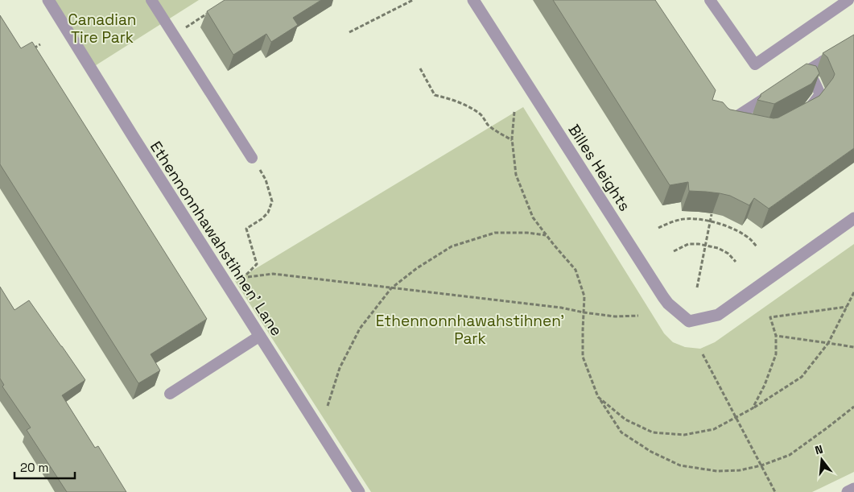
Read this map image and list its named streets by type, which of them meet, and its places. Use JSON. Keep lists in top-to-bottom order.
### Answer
{
  "streets": {
    "street": ["Billes Heights", "Ethennonnhawahstihnen' Lane"]
  },
  "parks": ["Canadian Tire Park", "Ethennonnhawahstihnen' Park"],
  "scale_bar": "20 m",
  "north": "top"
}
